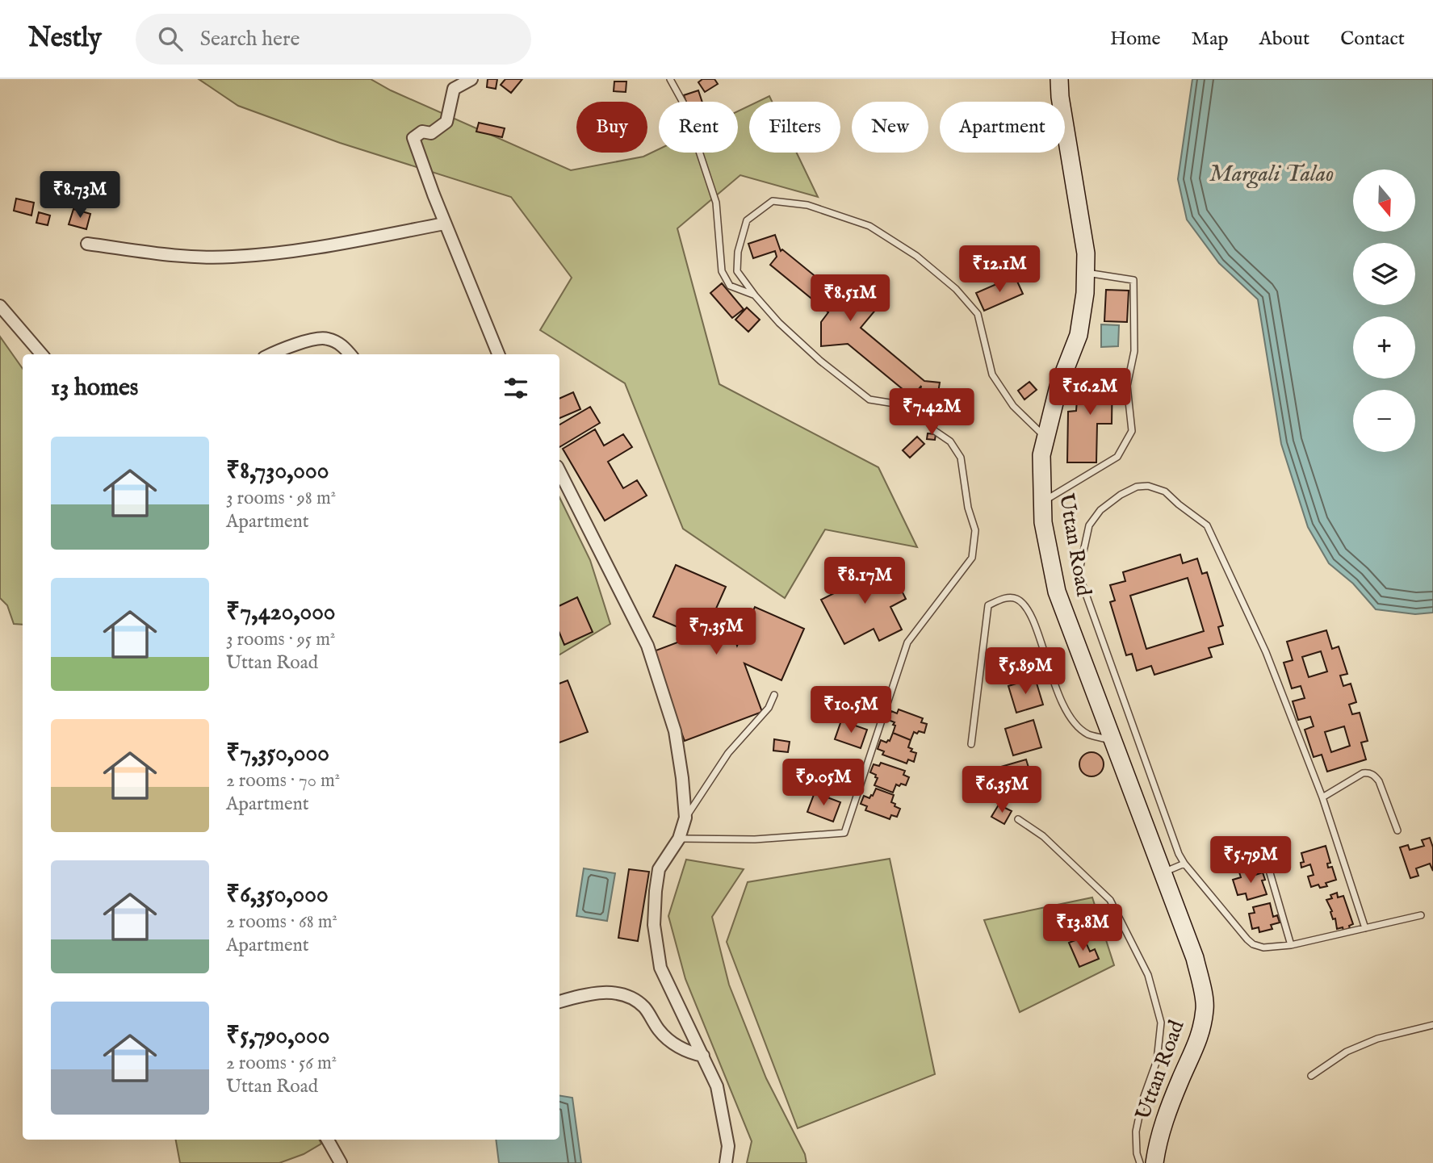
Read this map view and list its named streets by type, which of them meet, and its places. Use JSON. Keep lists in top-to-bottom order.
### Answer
{
  "streets": {
    "main road": ["Uttan Road"]
  },
  "water": ["Margali Talao"],
  "north": "bottom",
  "page": {
    "header": "Nestly",
    "search": "Search here",
    "nav": [
      "Home",
      "Map",
      "About",
      "Contact"
    ],
    "chip": [
      "Buy",
      "Rent",
      "Filters",
      "New",
      "Apartment"
    ],
    "map_buttons": ["+", "−"],
    "price": [
      "₹8.73M",
      "₹12.1M",
      "₹8.51M",
      "₹16.2M",
      "₹7.42M",
      "₹8.17M",
      "₹7.35M",
      "₹5.89M",
      "₹10.5M",
      "₹9.05M",
      "₹6.35M",
      "₹5.79M",
      "₹13.8M"
    ],
    "heading": "13 homes",
    "list": [
      {
        "name": "₹8,730,000",
        "note": "3 rooms · 98 m² · Apartment"
      },
      {
        "name": "₹7,420,000",
        "note": "3 rooms · 95 m² · Uttan Road"
      },
      {
        "name": "₹7,350,000",
        "note": "2 rooms · 70 m² · Apartment"
      },
      {
        "name": "₹6,350,000",
        "note": "2 rooms · 68 m² · Apartment"
      },
      {
        "name": "₹5,790,000",
        "note": "2 rooms · 56 m² · Uttan Road"
      }
    ]
  }
}
